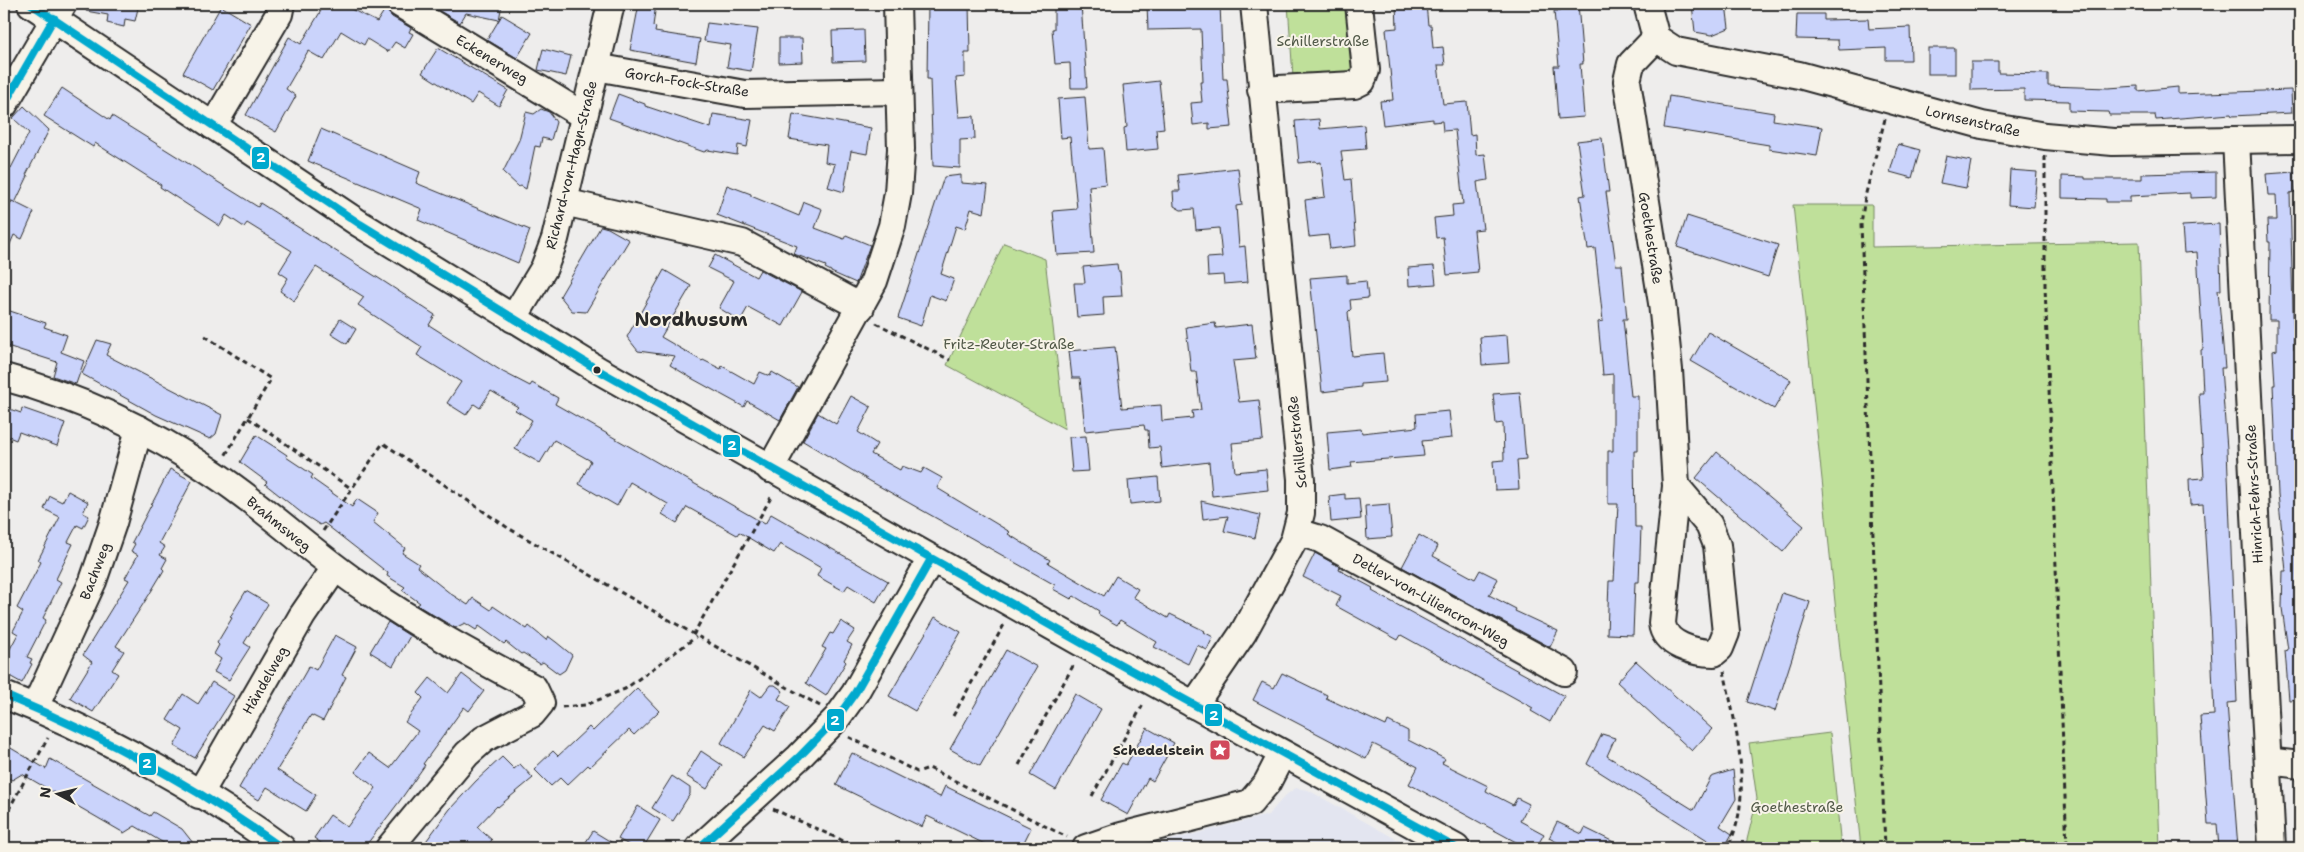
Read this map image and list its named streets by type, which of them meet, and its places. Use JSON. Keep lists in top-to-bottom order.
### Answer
{
  "streets": {
    "street": [
      "Eckenerweg",
      "Gorch-Fock-Straße",
      "Lornsenstraße",
      "Richard-von-Hagn-Straße",
      "Goethestraße",
      "Schillerstraße",
      "Hinrich-Fehrs-Straße",
      "Brahmsweg",
      "Bachweg",
      "Detlev-von-Liliencron-Weg",
      "Händelweg"
    ]
  },
  "crossings": [
    ["Eckenerweg", "Richard-von-Hagn-Straße"],
    ["Gorch-Fock-Straße", "Richard-von-Hagn-Straße"],
    ["Lornsenstraße", "Goethestraße"],
    ["Lornsenstraße", "Hinrich-Fehrs-Straße"],
    ["Schillerstraße", "Detlev-von-Liliencron-Weg"],
    ["Brahmsweg", "Bachweg"],
    ["Brahmsweg", "Händelweg"]
  ],
  "districts": ["Nordhusum"],
  "parks": ["Schillerstraße", "Fritz-Reuter-Straße", "Goethestraße"],
  "places": {
    "place": ["Schedelstein"]
  },
  "lines": ["transit line 2"],
  "north": "left"
}
